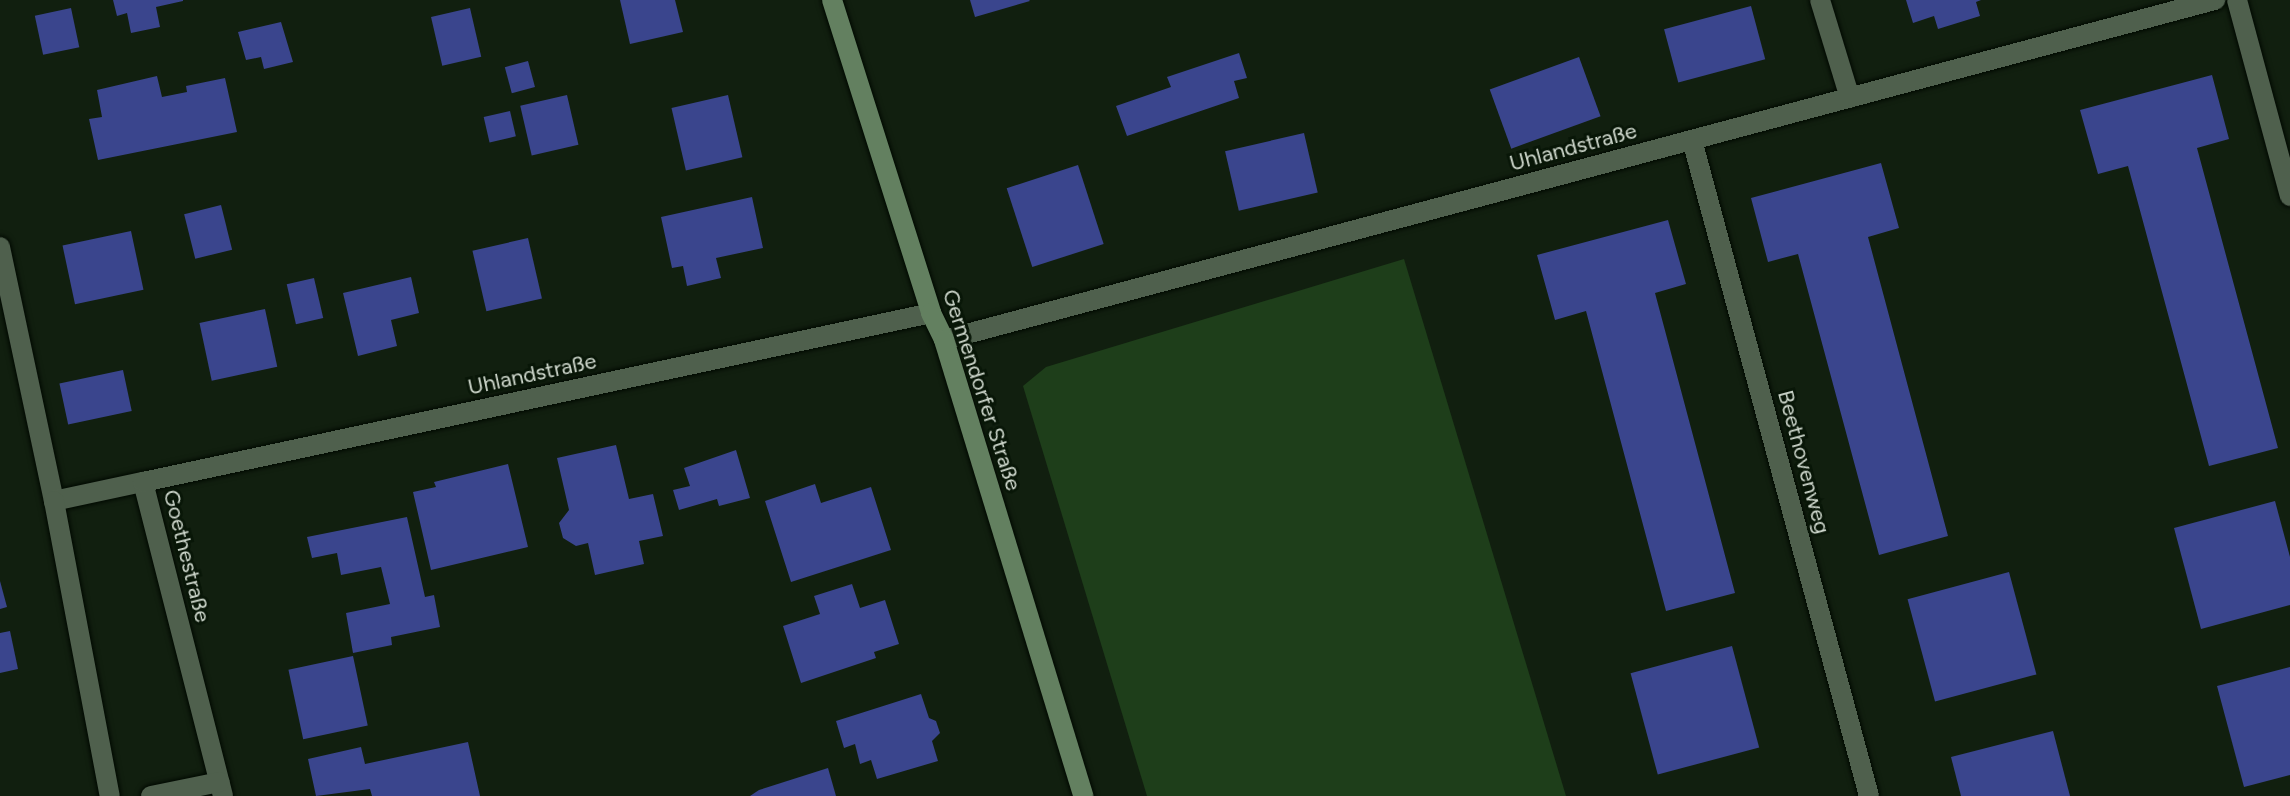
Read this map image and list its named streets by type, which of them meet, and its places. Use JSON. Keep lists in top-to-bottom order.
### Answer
{
  "streets": {
    "main road": ["Germendorfer Straße"],
    "street": ["Uhlandstraße", "Beethovenweg", "Goethestraße"]
  },
  "crossings": [
    ["Uhlandstraße", "Germendorfer Straße"],
    ["Uhlandstraße", "Beethovenweg"],
    ["Uhlandstraße", "Goethestraße"]
  ]
}
